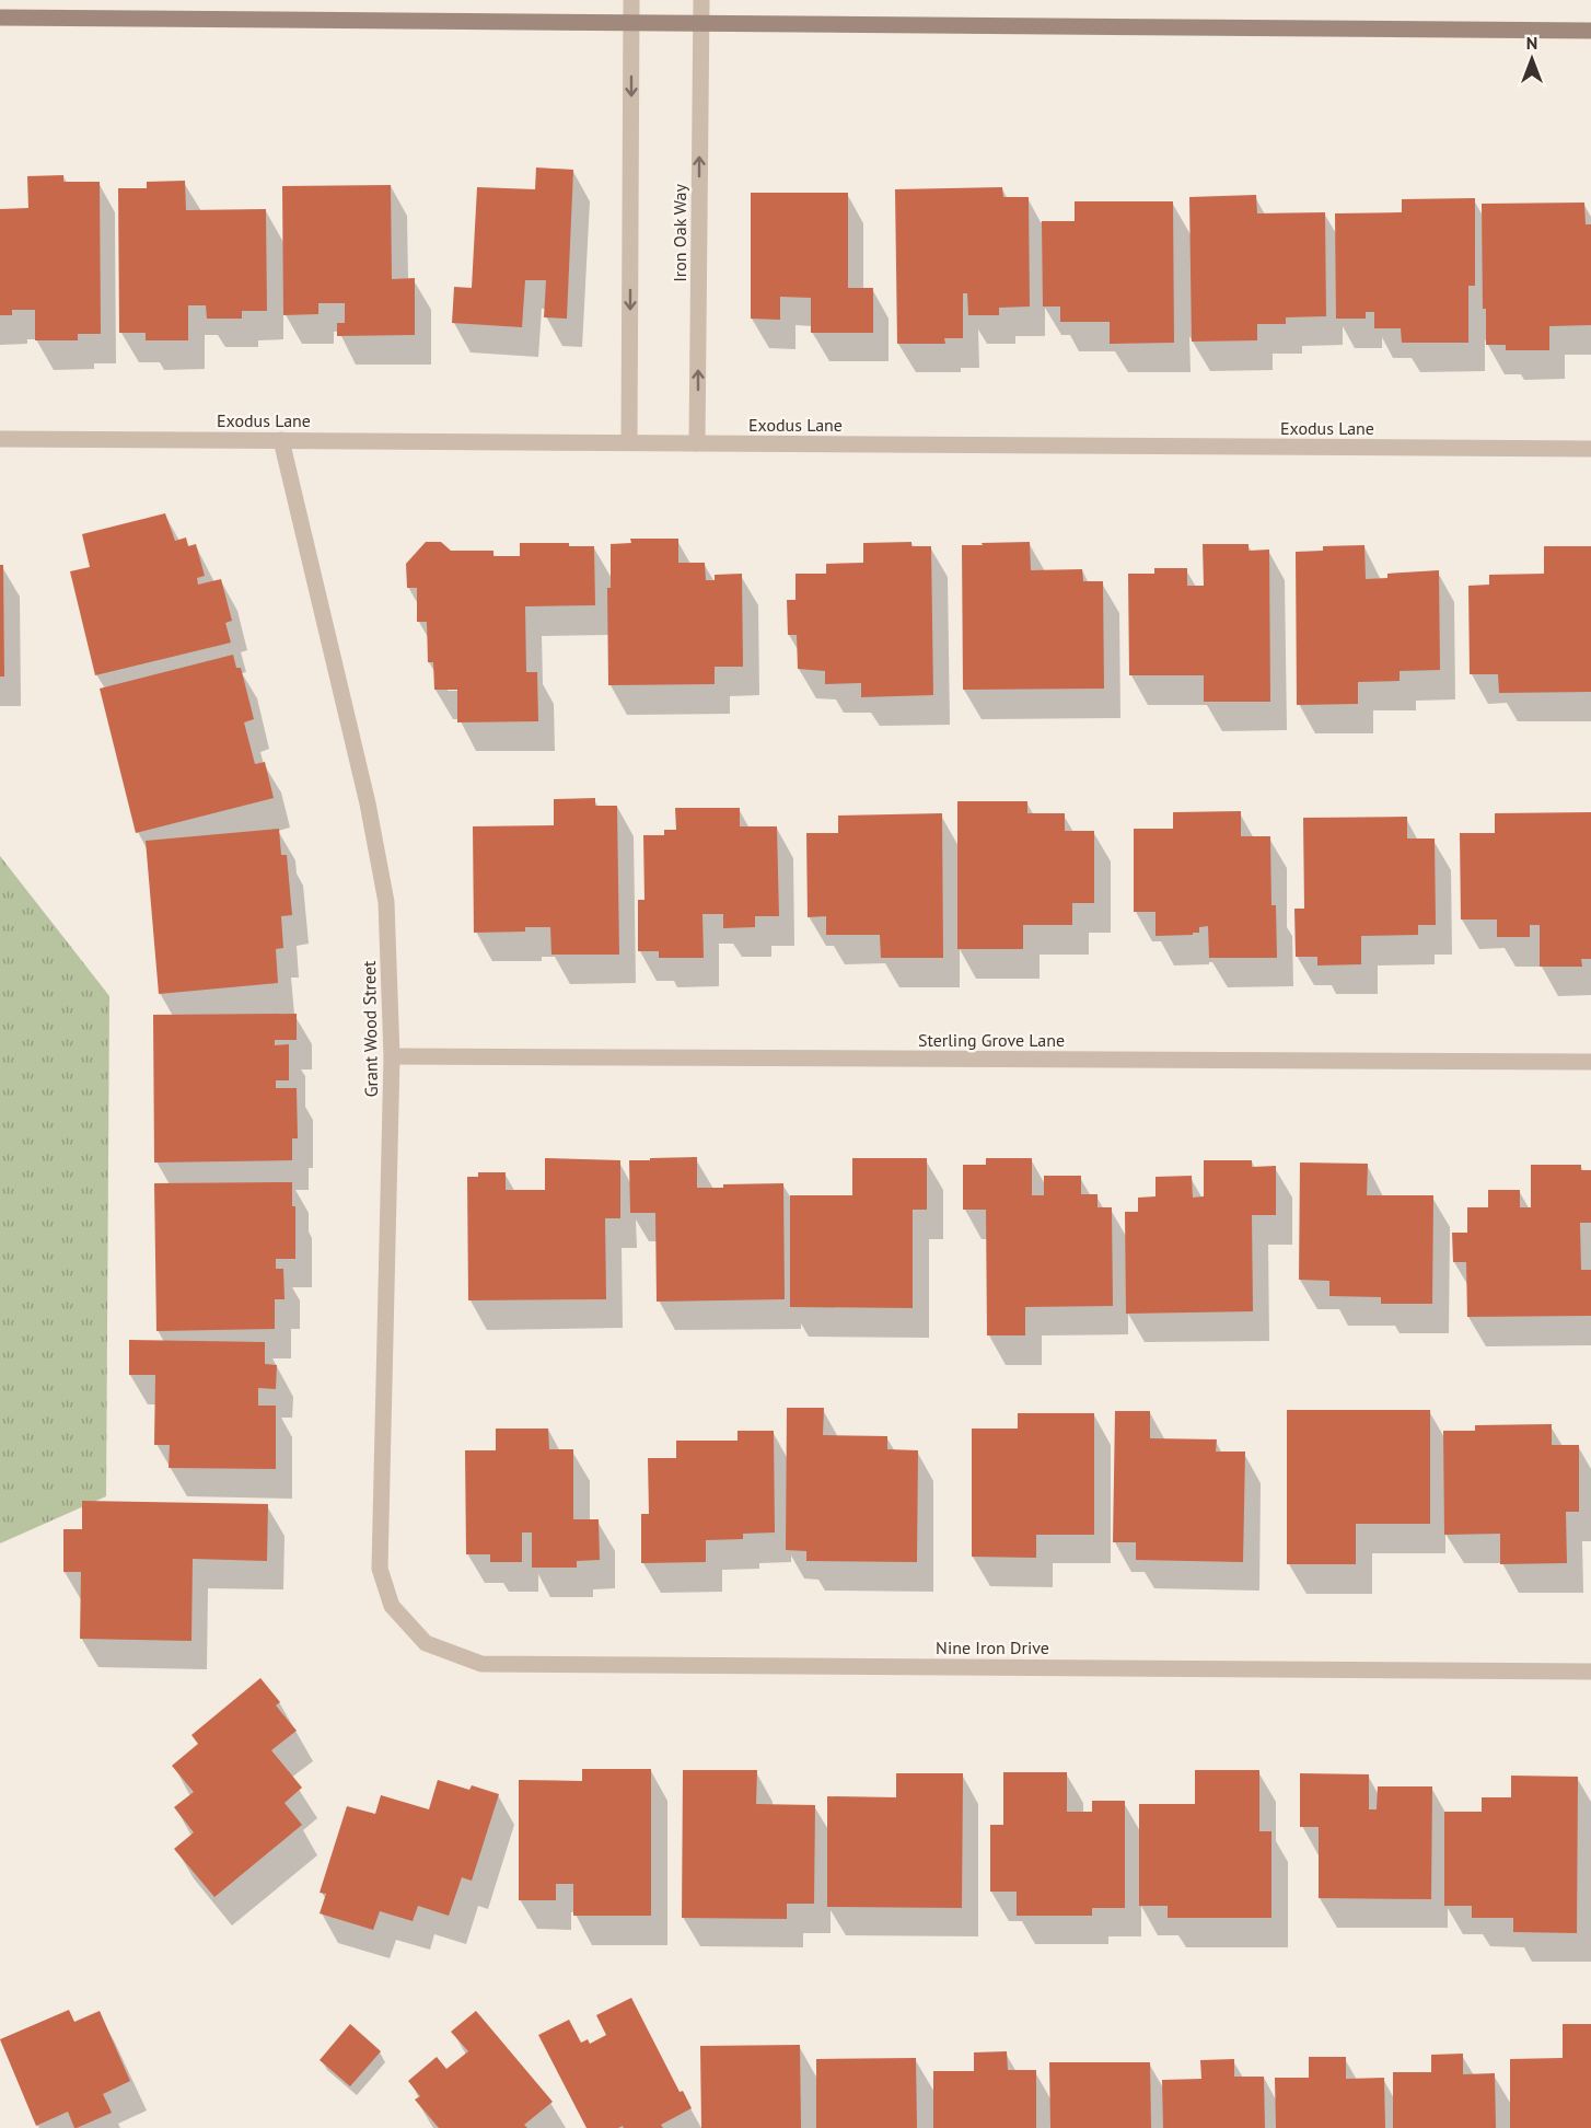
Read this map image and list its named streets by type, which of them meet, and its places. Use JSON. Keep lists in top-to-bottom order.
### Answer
{
  "streets": {
    "street": [
      "Iron Oak Way",
      "Exodus Lane",
      "Grant Wood Street",
      "Sterling Grove Lane",
      "Nine Iron Drive"
    ]
  },
  "crossings": [
    ["Iron Oak Way", "Exodus Lane"],
    ["Exodus Lane", "Grant Wood Street"],
    ["Grant Wood Street", "Sterling Grove Lane"],
    ["Grant Wood Street", "Nine Iron Drive"]
  ],
  "north": "top"
}
